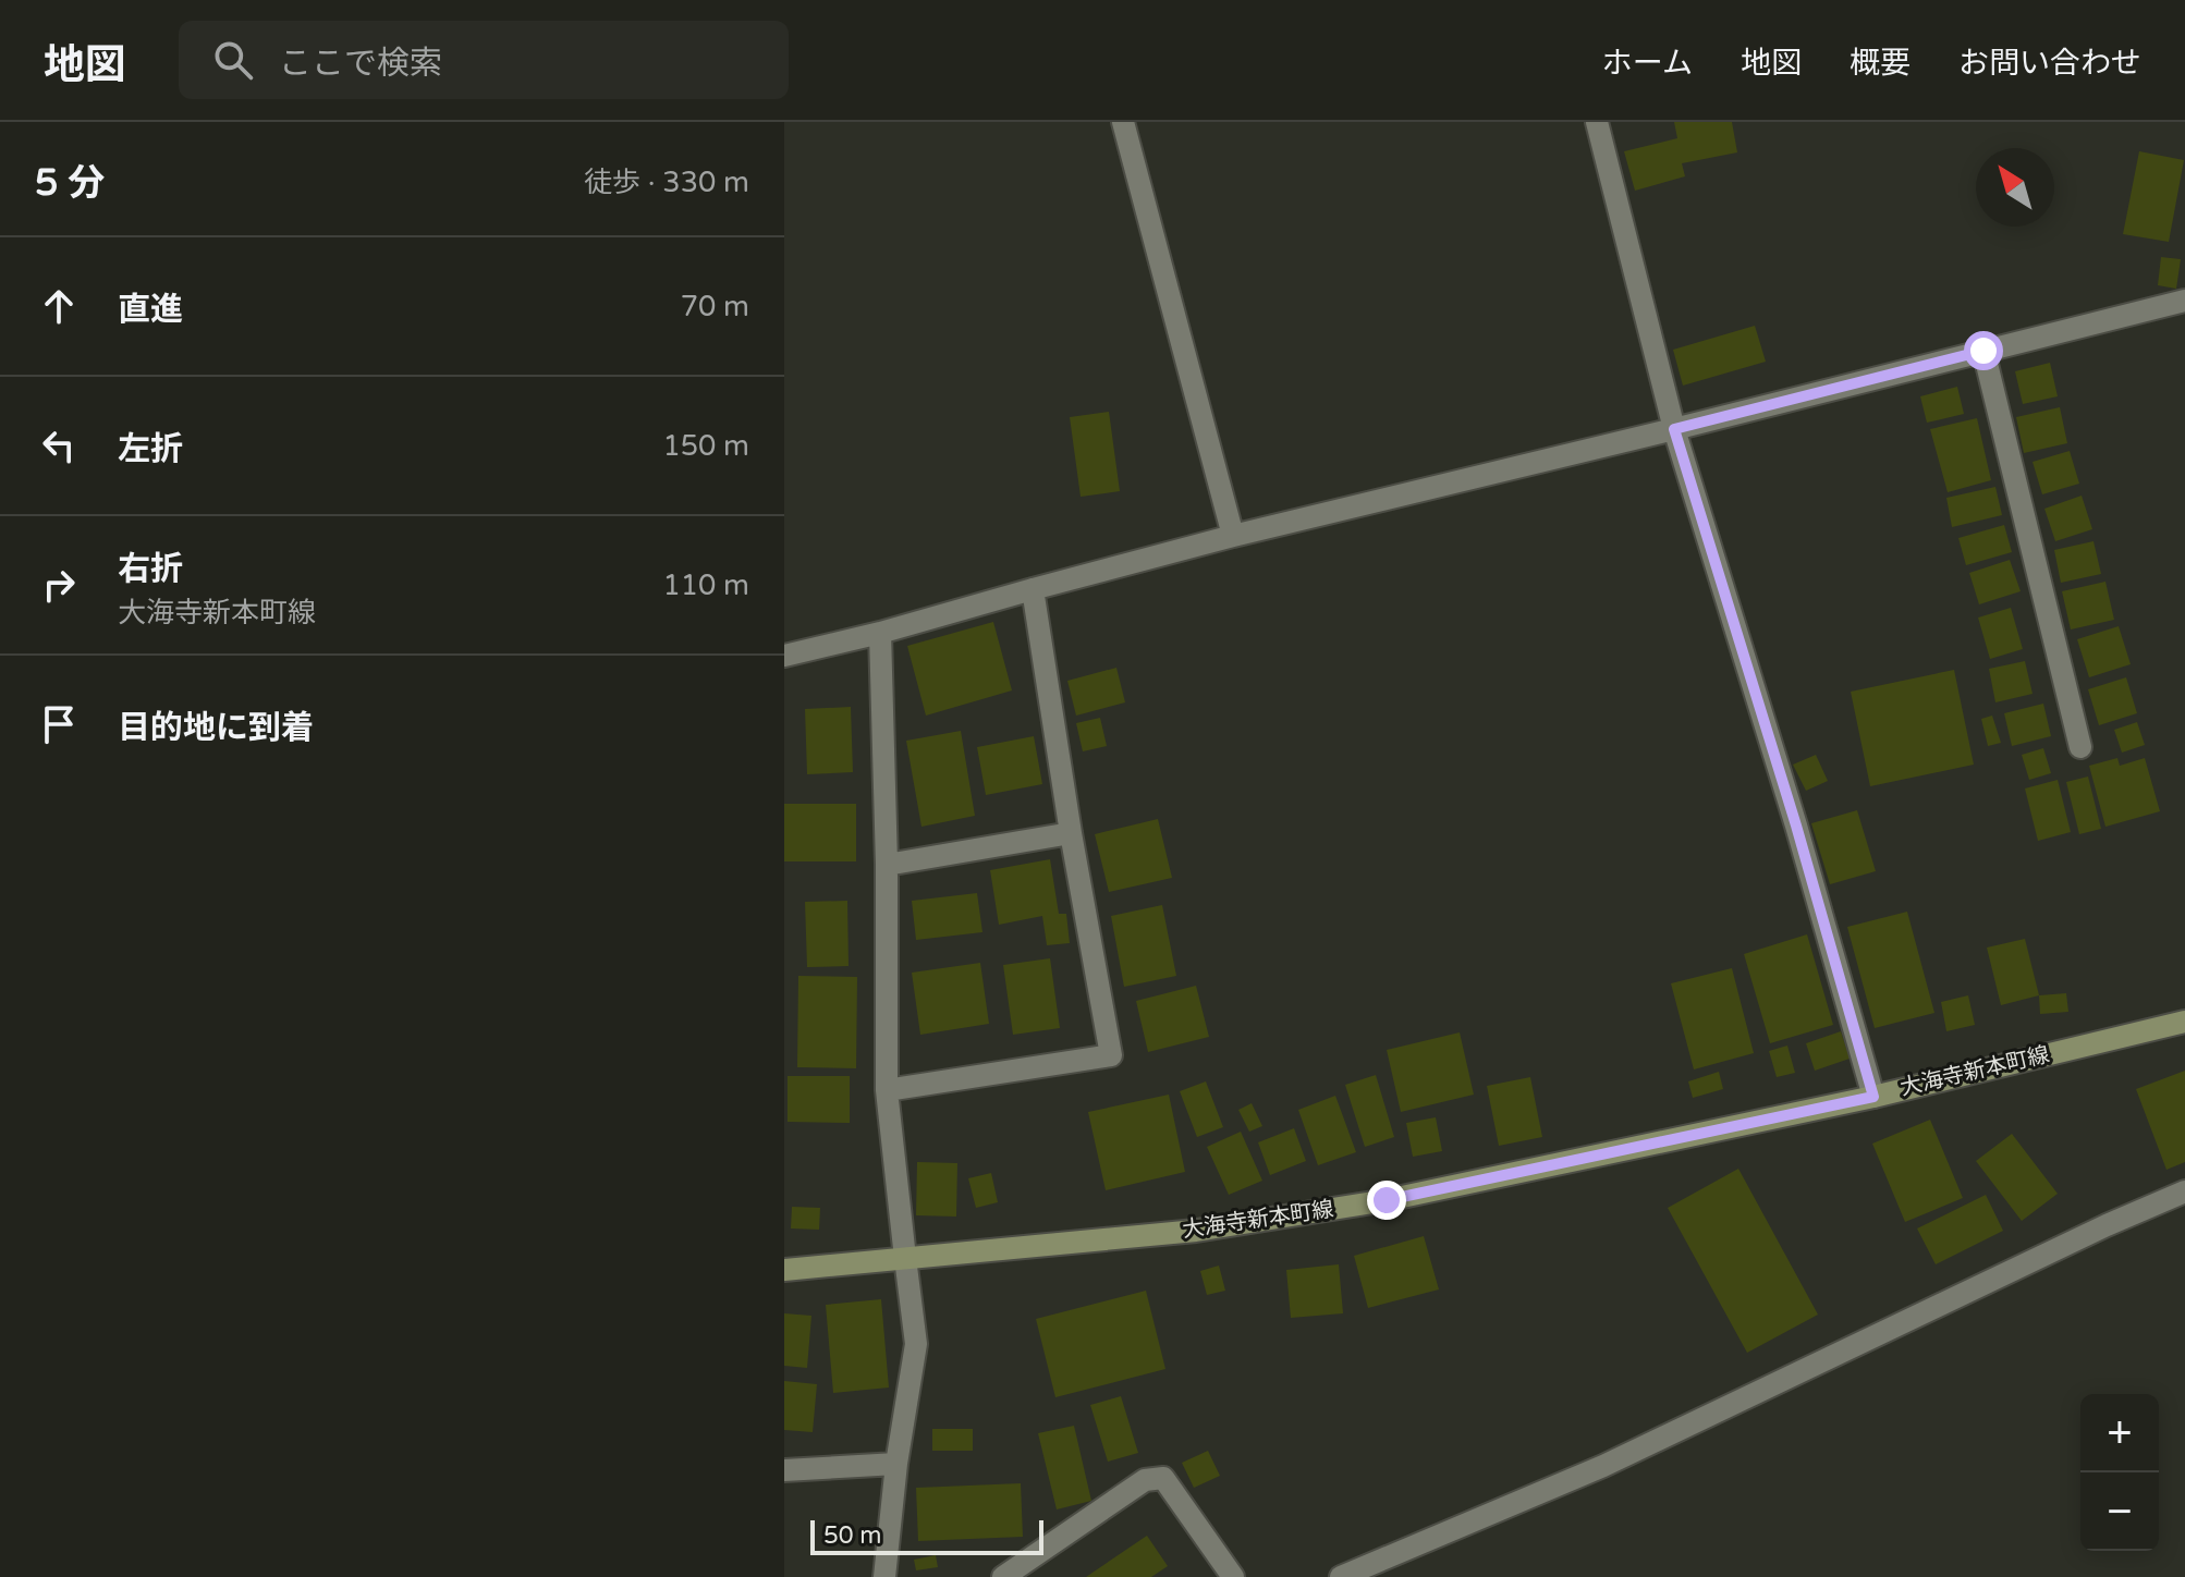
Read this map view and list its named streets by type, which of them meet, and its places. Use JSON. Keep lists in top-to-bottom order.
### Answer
{
  "streets": {
    "main road": ["大海寺新本町線"]
  },
  "scale_bar": "50 m",
  "north": "top left",
  "page": {
    "header": "地図",
    "search": "ここで検索",
    "nav": [
      "ホーム",
      "地図",
      "概要",
      "お問い合わせ"
    ],
    "heading": ["5 分", "徒歩 · 330 m"],
    "list": [
      ["直進", "70 m"],
      ["左折", "150 m"],
      ["右折", "大海寺新本町線", "110 m"],
      "目的地に到着"
    ],
    "map_buttons": ["+", "−"],
    "scale": "50 m"
  }
}
